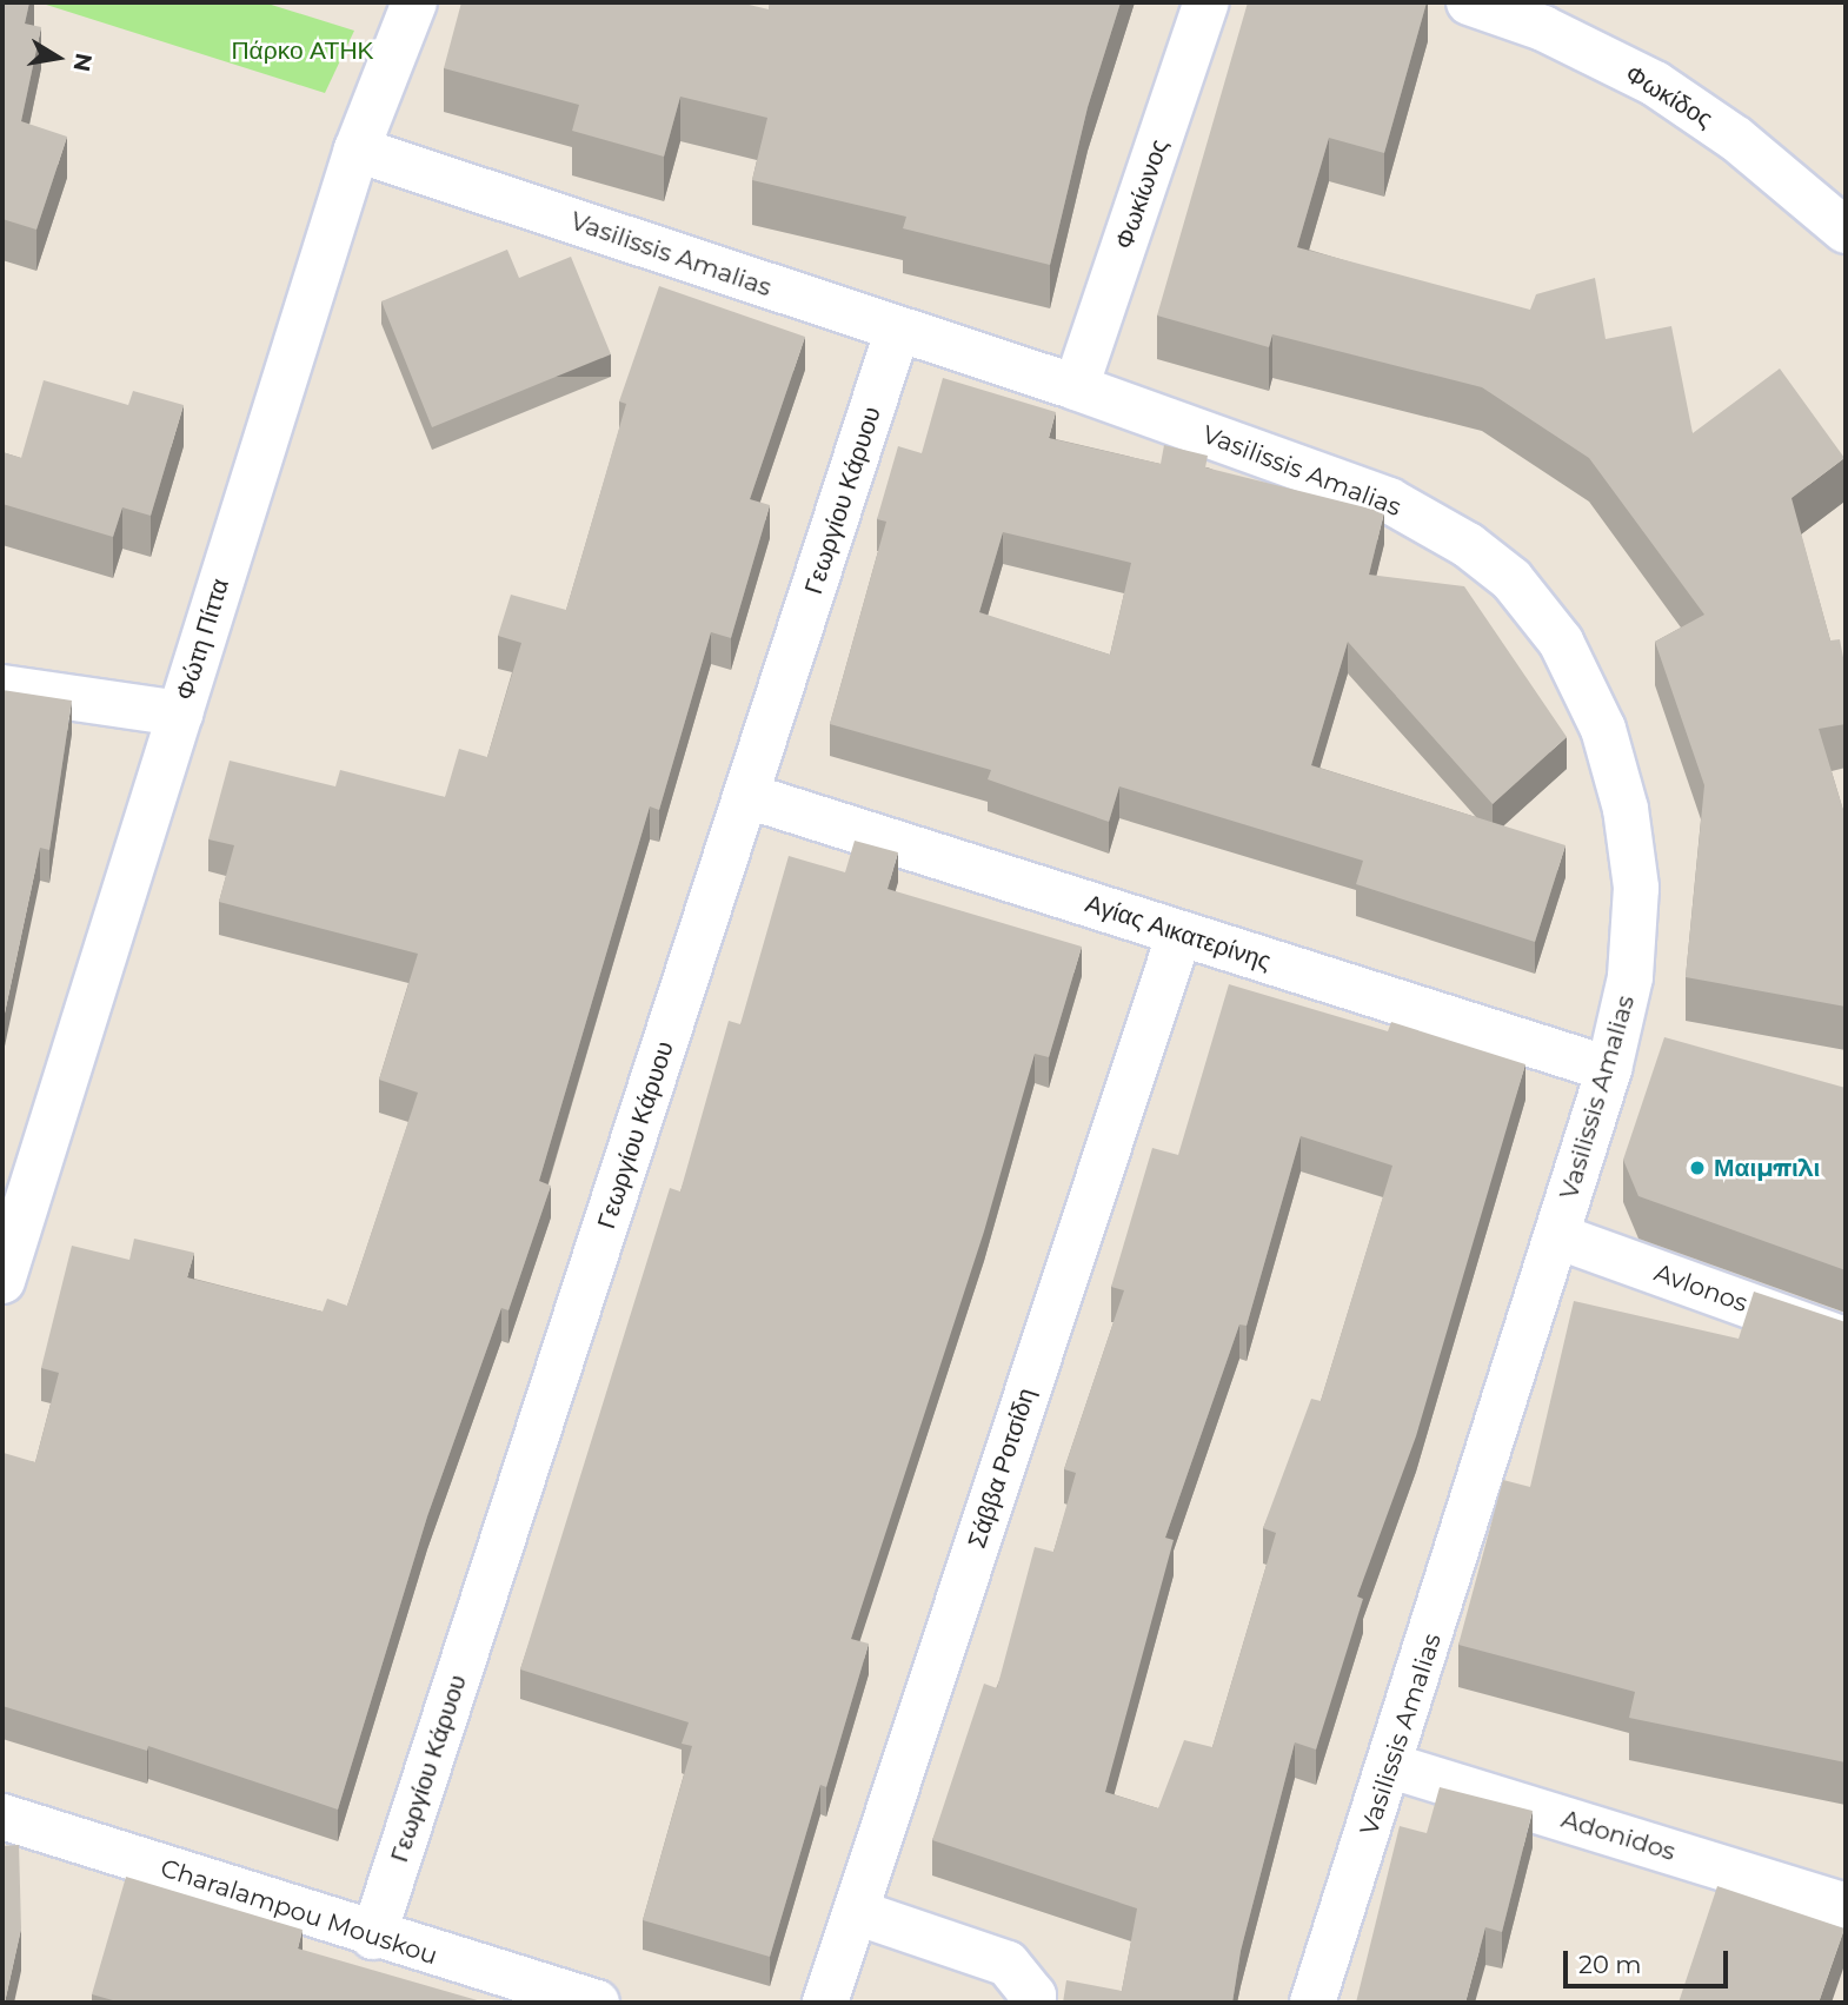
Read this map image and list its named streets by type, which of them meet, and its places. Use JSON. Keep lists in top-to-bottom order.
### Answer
{
  "streets": {
    "street": [
      "Φωκίδος",
      "Φωκίωνος",
      "Vasilissis Amalias",
      "Γεωργίου Κάρυου",
      "Φώτη Πίττα",
      "Αγίας Αικατερίνης",
      "Avlonos",
      "Σάββα Ροτσίδη",
      "Adonidos",
      "Charalampou Mouskou"
    ]
  },
  "crossings": [
    ["Φωκίωνος", "Vasilissis Amalias"],
    ["Vasilissis Amalias", "Γεωργίου Κάρυου"],
    ["Vasilissis Amalias", "Φώτη Πίττα"],
    ["Vasilissis Amalias", "Αγίας Αικατερίνης"],
    ["Vasilissis Amalias", "Avlonos"],
    ["Vasilissis Amalias", "Adonidos"],
    ["Γεωργίου Κάρυου", "Αγίας Αικατερίνης"],
    ["Γεωργίου Κάρυου", "Charalampou Mouskou"],
    ["Αγίας Αικατερίνης", "Σάββα Ροτσίδη"]
  ],
  "parks": ["Πάρκο ΑΤΗΚ"],
  "places": ["Μαιμπιλι"],
  "scale_bar": "20 m",
  "north": "right"
}
